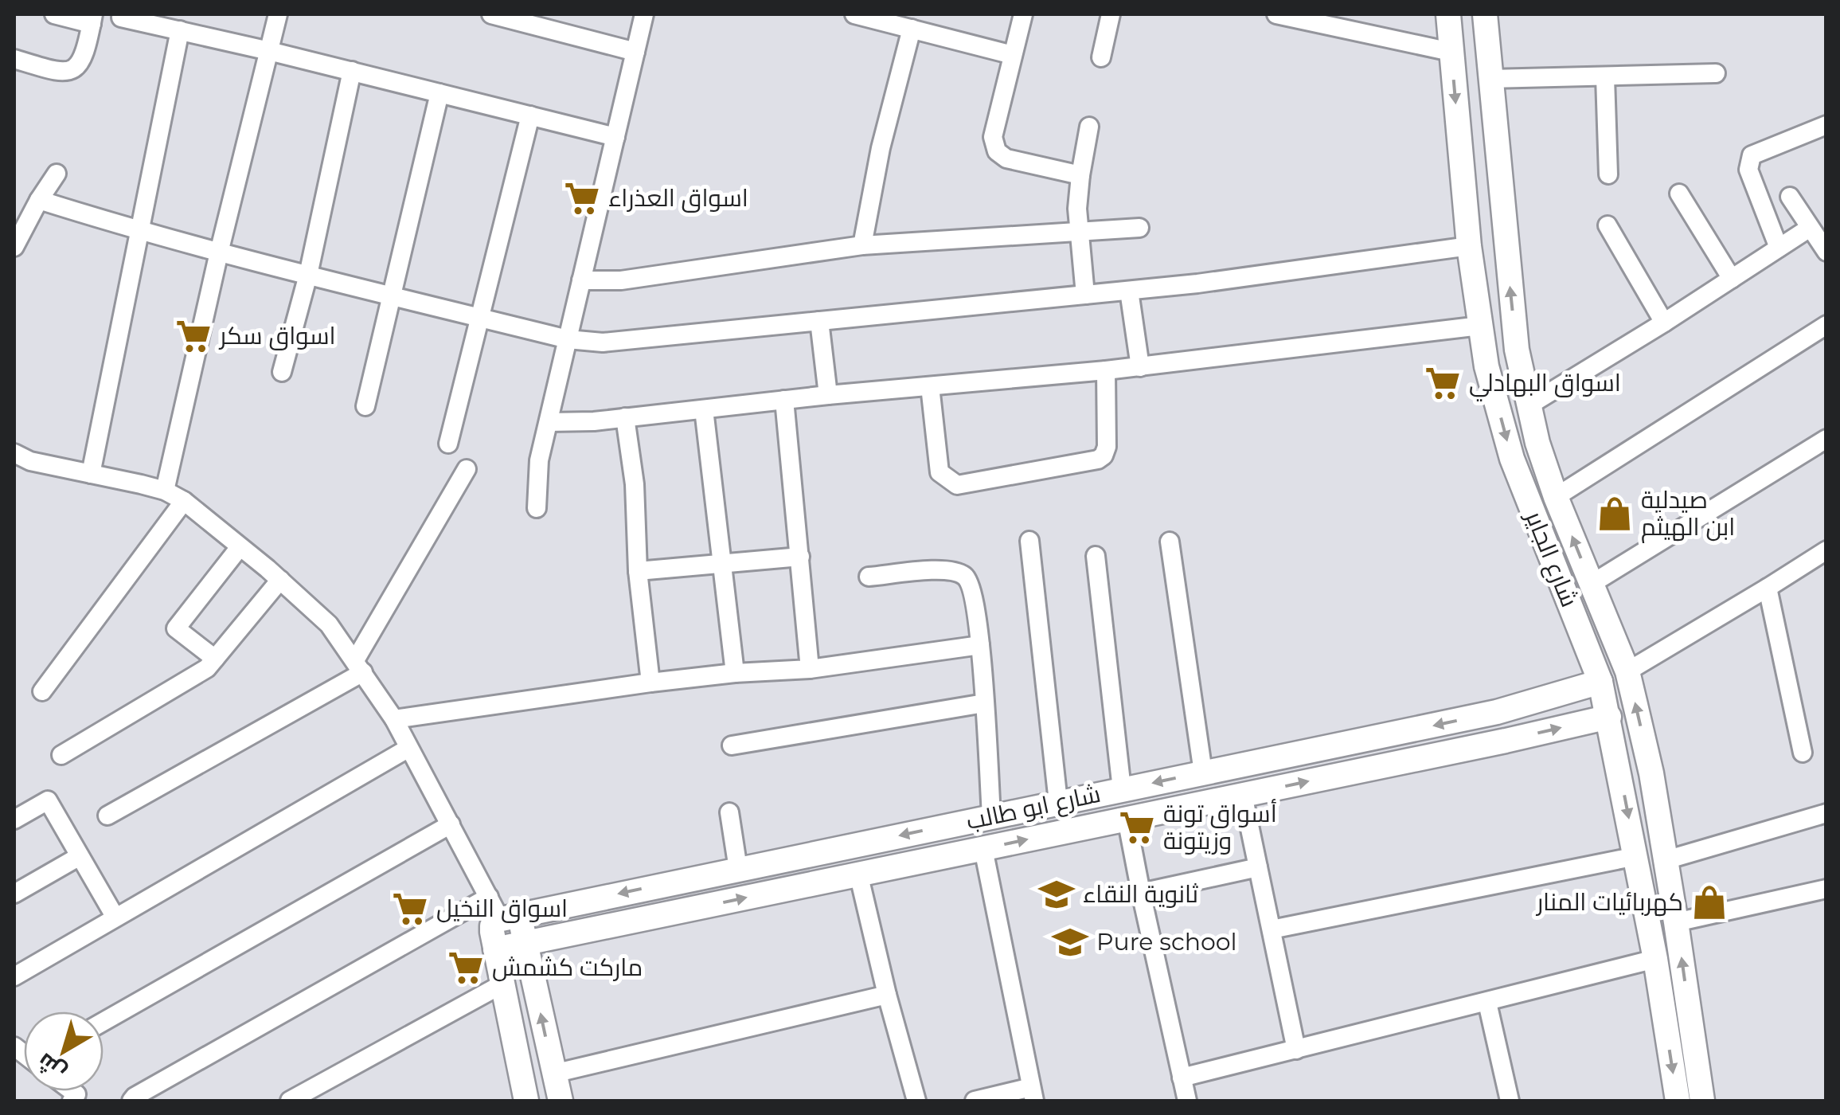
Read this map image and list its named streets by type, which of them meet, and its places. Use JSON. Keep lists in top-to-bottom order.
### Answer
{
  "streets": {
    "street": ["شارع الجاير", "شارع ابو طالب"]
  },
  "crossings": [
    ["شارع الجاير", "شارع ابو طالب"]
  ],
  "places": {
    "supermarket": [
      "اسواق العذراء",
      "اسواق سكر",
      "اسواق البهادلي",
      "أسواق تونة وزيتونة",
      "اسواق النخيل",
      "ماركت كشمش"
    ],
    "shop": ["صيدلية ابن الهيثم", "كهربائيات المنار"],
    "school or university": ["ثانوية النقاء", "Pure school"]
  },
  "north": "bottom left"
}
